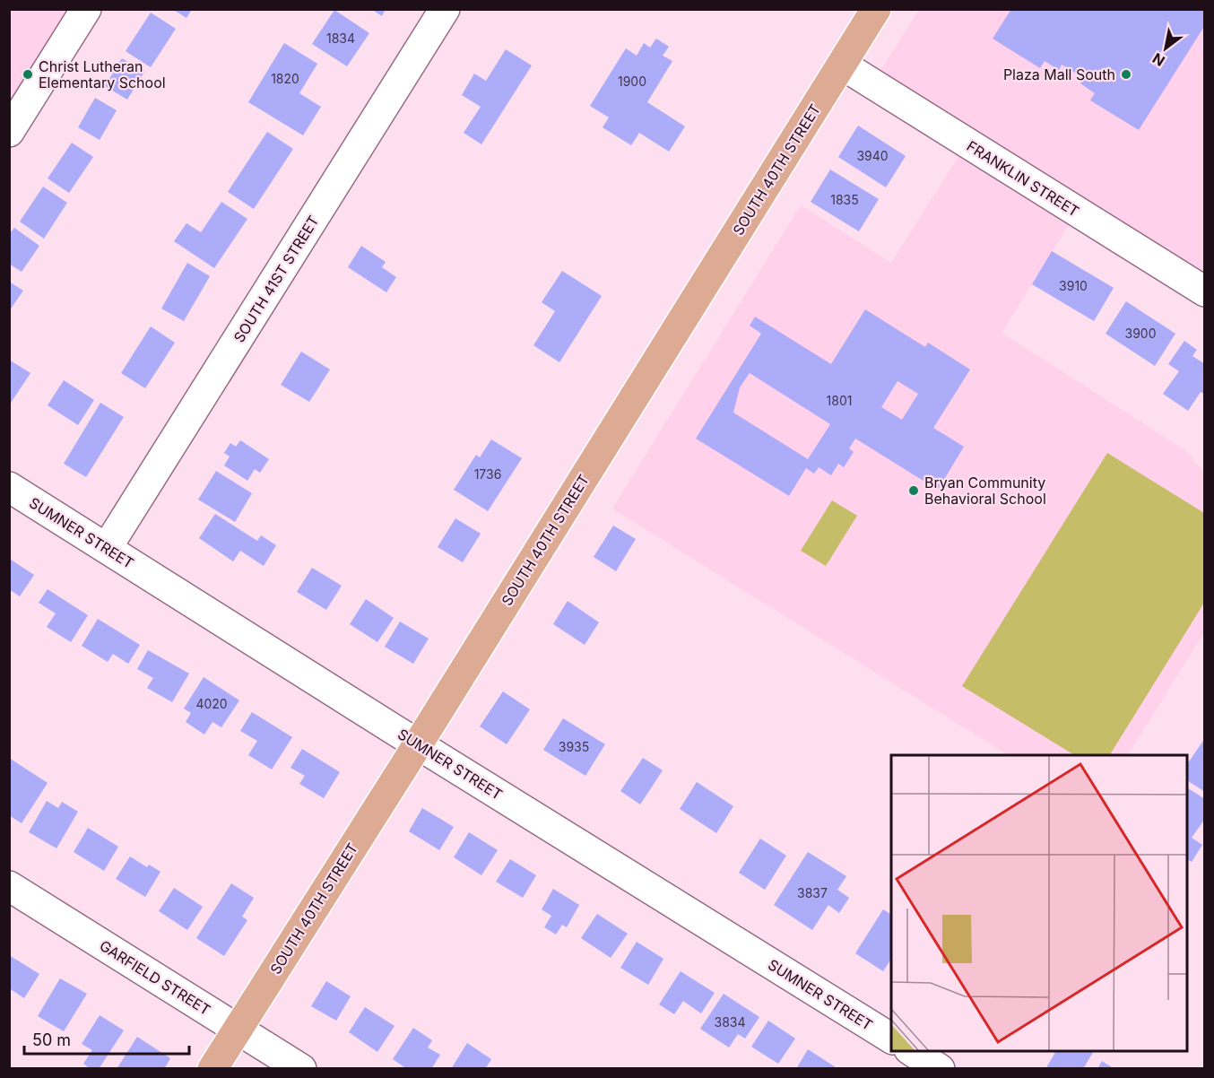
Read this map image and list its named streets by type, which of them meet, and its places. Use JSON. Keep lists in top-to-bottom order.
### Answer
{
  "streets": {
    "main road": ["SOUTH 40TH STREET"],
    "street": [
      "FRANKLIN STREET",
      "SOUTH 41ST STREET",
      "SUMNER STREET",
      "GARFIELD STREET"
    ]
  },
  "crossings": [
    ["SOUTH 40TH STREET", "FRANKLIN STREET"],
    ["SOUTH 40TH STREET", "SUMNER STREET"],
    ["SOUTH 40TH STREET", "GARFIELD STREET"],
    ["SOUTH 41ST STREET", "SUMNER STREET"]
  ],
  "places": ["Christ Lutheran Elementary School", "Plaza Mall South", "Bryan Community Behavioral School"],
  "house_numbers": [
    "1834",
    "1820",
    "1900",
    "3940",
    "1835",
    "3910",
    "3900",
    "1801",
    "1736",
    "4020",
    "3935",
    "3837",
    "3834"
  ],
  "scale_bar": "50 m",
  "north": "bottom left"
}
